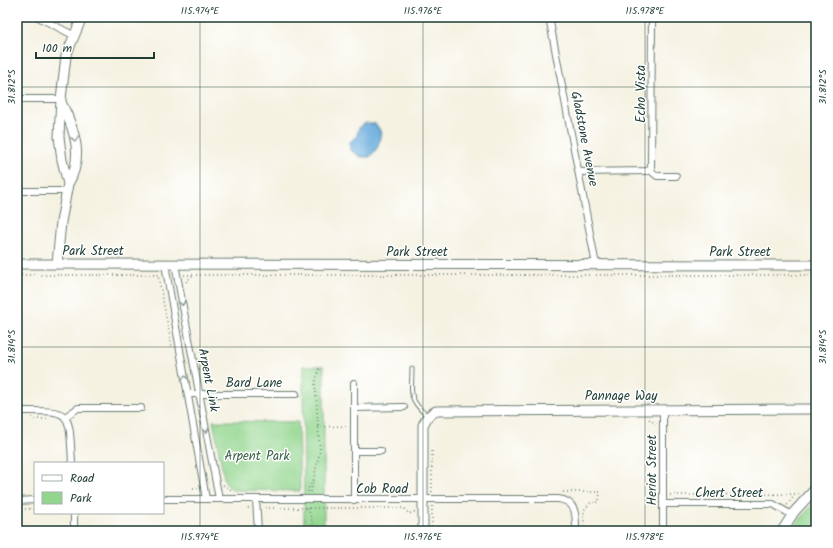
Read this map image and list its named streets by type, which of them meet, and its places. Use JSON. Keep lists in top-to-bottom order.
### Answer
{
  "streets": {
    "street": [
      "Echo Vista",
      "Gladstone Avenue",
      "Park Street",
      "Arpent Link",
      "Bard Lane",
      "Pannage Way",
      "Heriot Street",
      "Cob Road",
      "Chert Street"
    ]
  },
  "crossings": [
    ["Gladstone Avenue", "Park Street"],
    ["Park Street", "Arpent Link"],
    ["Arpent Link", "Bard Lane"],
    ["Arpent Link", "Cob Road"],
    ["Pannage Way", "Heriot Street"],
    ["Heriot Street", "Chert Street"]
  ],
  "parks": ["Arpent Park"],
  "legend": ["Road", "Park"],
  "scale_bar": "100 m",
  "coordinates": [
    "115.974°E",
    "115.976°E",
    "115.978°E",
    "31.812°S",
    "31.814°S"
  ]
}
